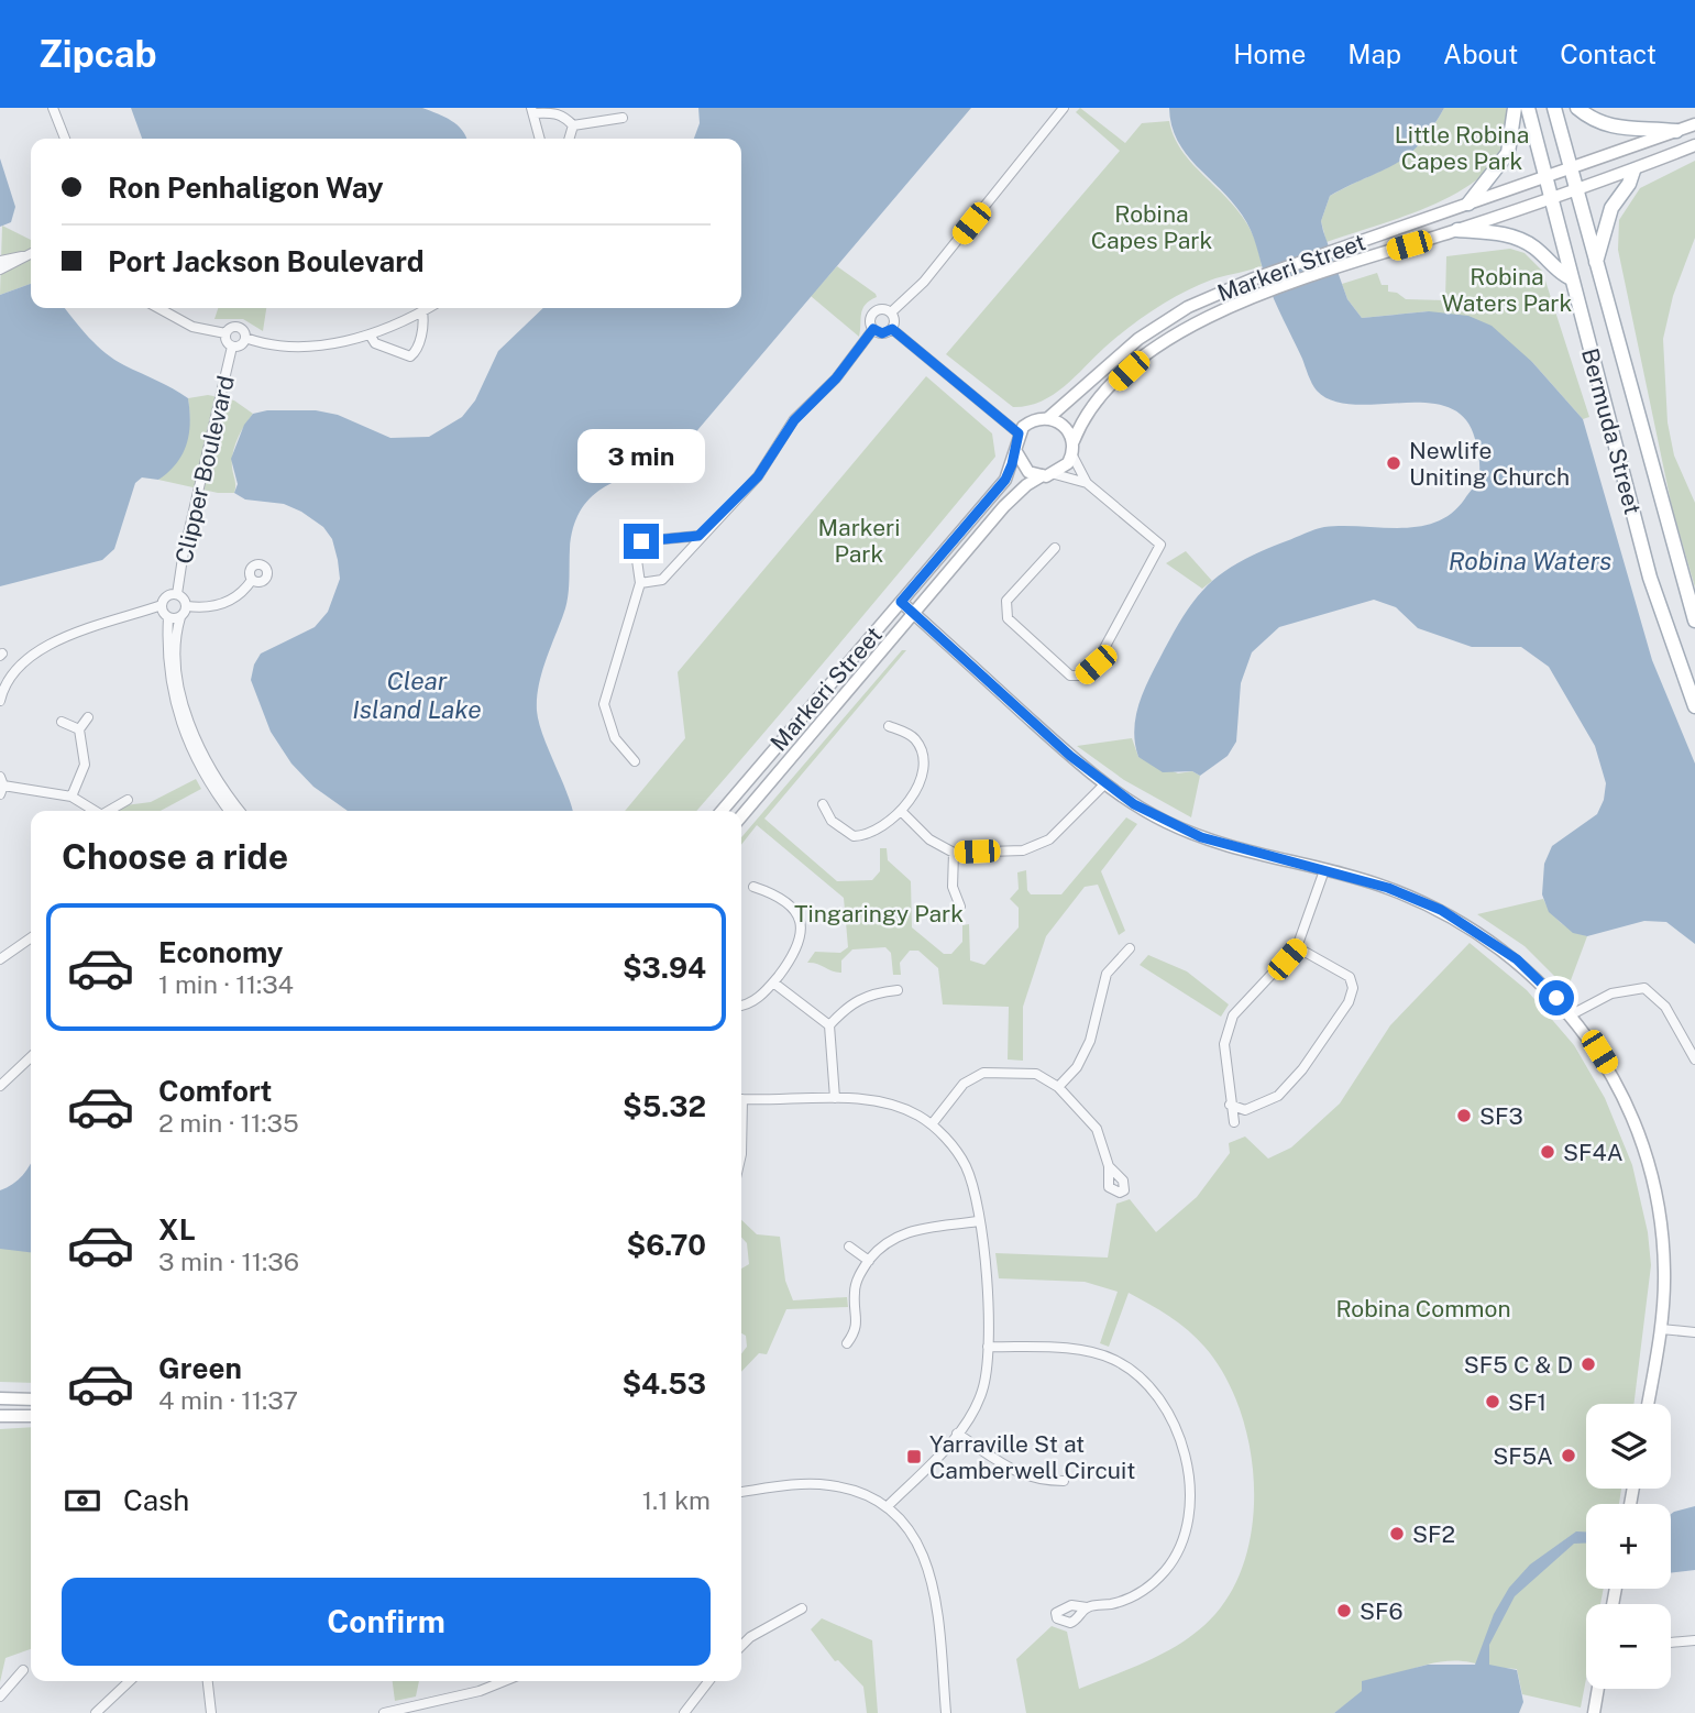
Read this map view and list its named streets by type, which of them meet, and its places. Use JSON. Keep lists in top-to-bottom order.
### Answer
{
  "streets": {
    "main road": ["Markeri Street", "Bermuda Street"],
    "street": ["Clipper Boulevard"]
  },
  "crossings": [
    ["Markeri Street", "Bermuda Street"]
  ],
  "water": ["Robina Waters", "Clear Island Lake"],
  "parks": [
    "Little Robina Capes Park",
    "Robina Capes Park",
    "Robina Waters Park",
    "Markeri Park",
    "Tingaringy Park",
    "Robina Common"
  ],
  "places": {
    "other": [
      "Newlife Uniting Church",
      "SF3",
      "SF4A",
      "SF5 C & D",
      "SF1",
      "SF5A",
      "SF2",
      "SF6"
    ],
    "transit": ["Yarraville St at Camberwell Circuit"]
  },
  "page": {
    "header": "Zipcab",
    "nav": [
      "Home",
      "Map",
      "About",
      "Contact"
    ],
    "banner": ["Ron Penhaligon Way", "Port Jackson Boulevard"],
    "bubble": "3 min",
    "heading": "Choose a ride",
    "list": [
      {
        "name": "Economy",
        "note": "1 min · 11:34",
        "value": "$3.94"
      },
      {
        "name": "Comfort",
        "note": "2 min · 11:35",
        "value": "$5.32"
      },
      {
        "name": "XL",
        "note": "3 min · 11:36",
        "value": "$6.70"
      },
      {
        "name": "Green",
        "note": "4 min · 11:37",
        "value": "$4.53"
      }
    ],
    "map_buttons": ["+", "−"],
    "pay": ["Cash", "1.1 km"],
    "buttons": "Confirm"
  }
}
